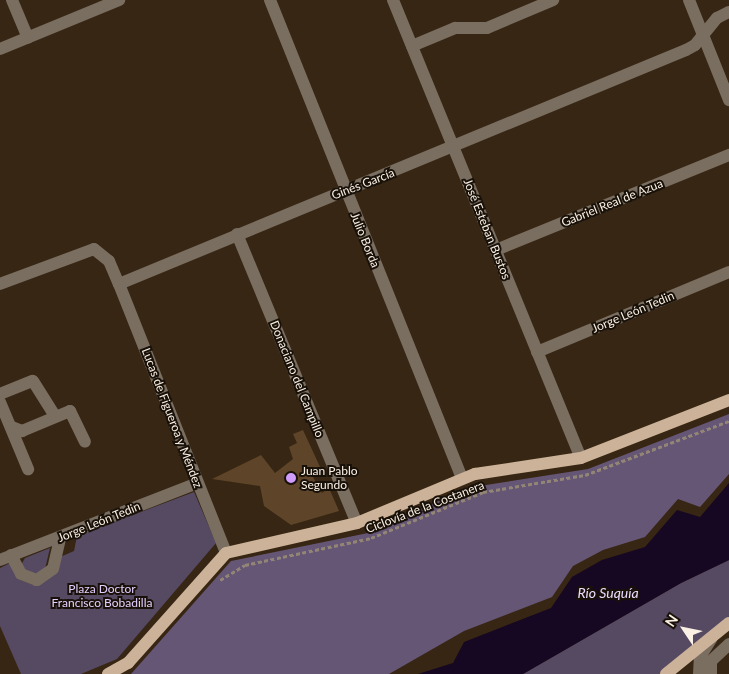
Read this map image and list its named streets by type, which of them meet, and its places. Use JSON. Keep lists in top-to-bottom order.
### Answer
{
  "streets": {
    "street": [
      "Ginés García",
      "Gabriel Real de Azua",
      "José Esteban Bustos",
      "Julio Borda",
      "Jorge León Tedin",
      "Donaciano del Campillo",
      "Lucas de Figueroa y Méndez"
    ],
    "path": ["Ciclovía de la Costanera"]
  },
  "crossings": [
    ["Ginés García", "José Esteban Bustos"],
    ["Ginés García", "Julio Borda"],
    ["Ginés García", "Donaciano del Campillo"],
    ["Ginés García", "Lucas de Figueroa y Méndez"],
    ["Gabriel Real de Azua", "José Esteban Bustos"],
    ["José Esteban Bustos", "Jorge León Tedin"],
    ["Jorge León Tedin", "Lucas de Figueroa y Méndez"]
  ],
  "water": ["Río Suquía"],
  "parks": ["Plaza Doctor Francisco Bobadilla"],
  "places": ["Juan Pablo Segundo"],
  "north": "top left"
}
